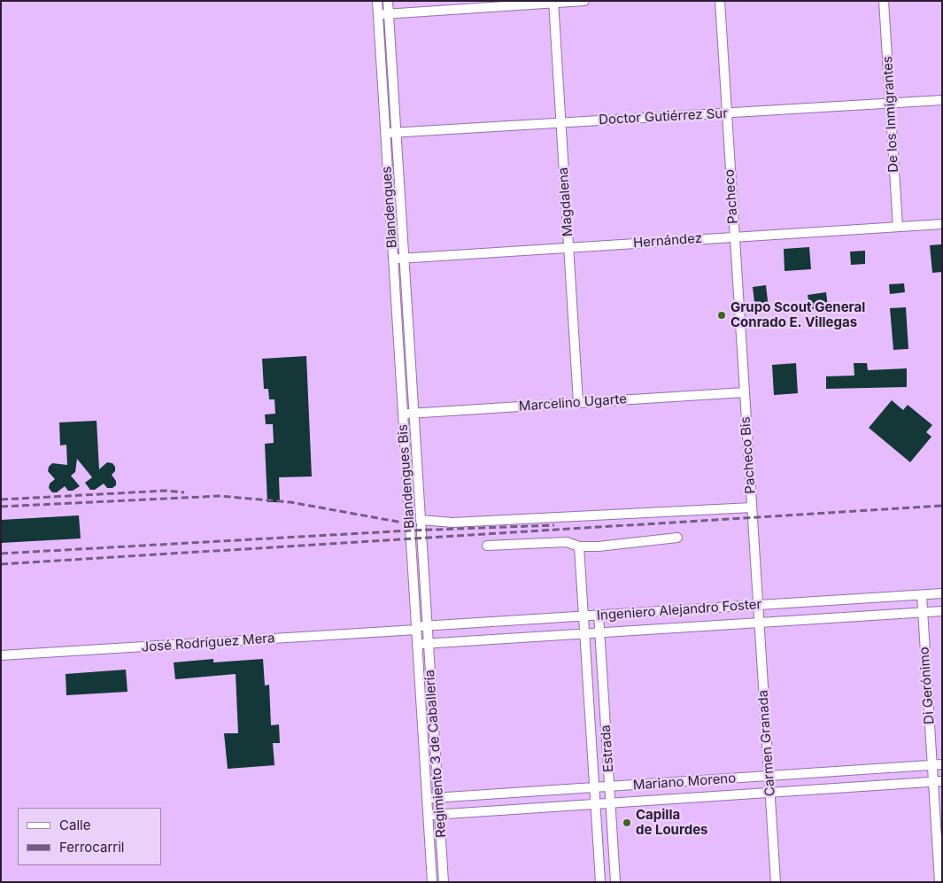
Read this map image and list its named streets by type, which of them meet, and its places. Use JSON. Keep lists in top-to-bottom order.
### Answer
{
  "streets": {
    "street": [
      "De los Inmigrantes",
      "Doctor Gutiérrez Sur",
      "Pacheco",
      "Magdalena",
      "Blandengues",
      "Hernández",
      "Marcelino Ugarte",
      "Pacheco Bis",
      "Blandengues Bis",
      "Ingeniero Alejandro Foster",
      "José Rodríguez Mera",
      "Di Gerónimo",
      "Carmen Granada",
      "Estrada",
      "Regimiento 3 de Caballería",
      "Mariano Moreno"
    ]
  },
  "crossings": [
    ["De los Inmigrantes", "Doctor Gutiérrez Sur"],
    ["De los Inmigrantes", "Hernández"],
    ["Doctor Gutiérrez Sur", "Pacheco"],
    ["Doctor Gutiérrez Sur", "Magdalena"],
    ["Doctor Gutiérrez Sur", "Blandengues"],
    ["Pacheco", "Hernández"],
    ["Pacheco", "Marcelino Ugarte"],
    ["Pacheco", "Pacheco Bis"],
    ["Magdalena", "Hernández"],
    ["Magdalena", "Marcelino Ugarte"],
    ["Blandengues", "Hernández"],
    ["Blandengues", "Marcelino Ugarte"],
    ["Blandengues", "Blandengues Bis"],
    ["Marcelino Ugarte", "Pacheco Bis"],
    ["Marcelino Ugarte", "Blandengues Bis"],
    ["Pacheco Bis", "Ingeniero Alejandro Foster"],
    ["Pacheco Bis", "Carmen Granada"],
    ["Blandengues Bis", "Ingeniero Alejandro Foster"],
    ["Blandengues Bis", "José Rodríguez Mera"],
    ["Blandengues Bis", "Regimiento 3 de Caballería"],
    ["Ingeniero Alejandro Foster", "José Rodríguez Mera"],
    ["Ingeniero Alejandro Foster", "Di Gerónimo"],
    ["Ingeniero Alejandro Foster", "Carmen Granada"],
    ["Ingeniero Alejandro Foster", "Estrada"],
    ["Ingeniero Alejandro Foster", "Regimiento 3 de Caballería"],
    ["José Rodríguez Mera", "Regimiento 3 de Caballería"],
    ["Di Gerónimo", "Mariano Moreno"],
    ["Carmen Granada", "Mariano Moreno"],
    ["Estrada", "Mariano Moreno"],
    ["Regimiento 3 de Caballería", "Mariano Moreno"]
  ],
  "places": ["Grupo Scout General Conrado E. Villegas", "Capilla de Lourdes"],
  "legend": ["Calle", "Ferrocarril"]
}
